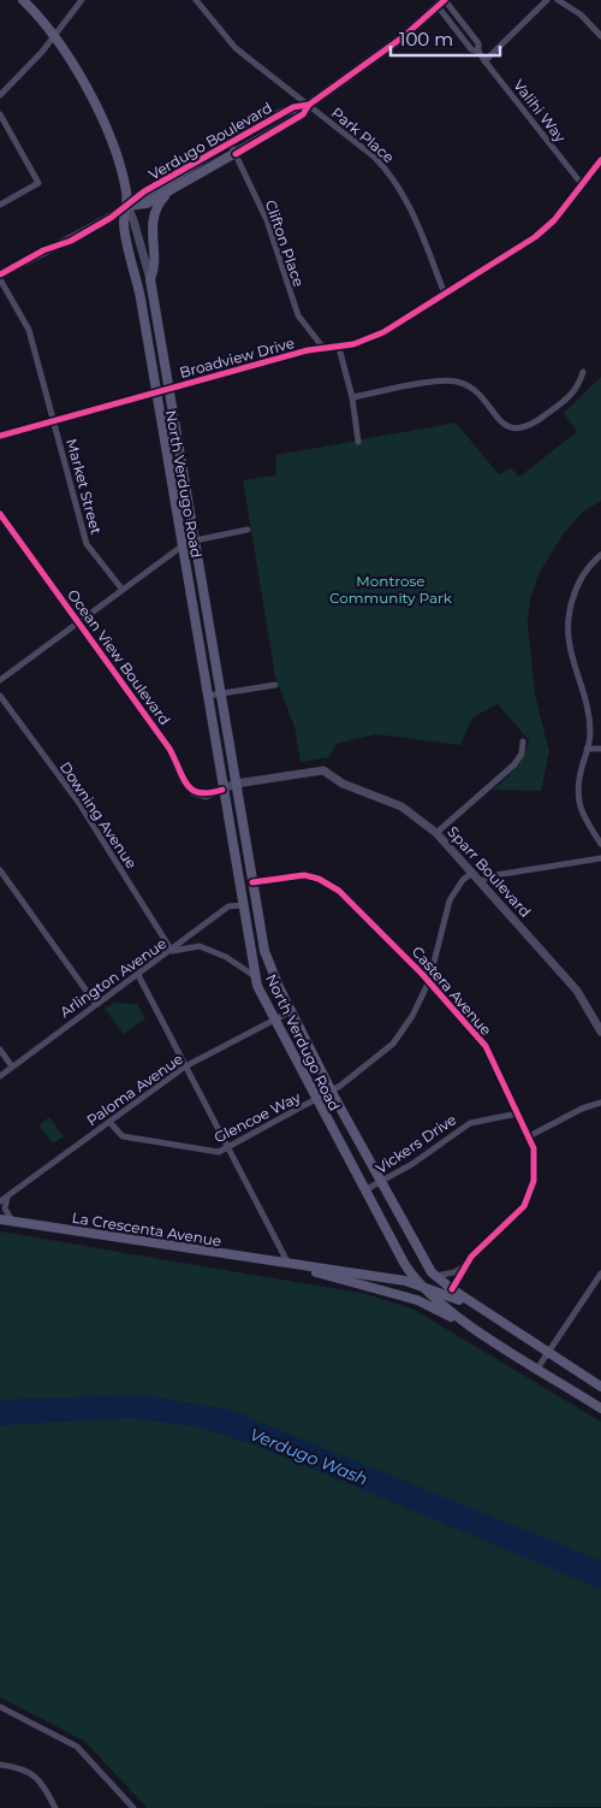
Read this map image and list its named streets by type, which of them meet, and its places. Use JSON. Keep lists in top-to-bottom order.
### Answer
{
  "streets": {
    "main road": ["Verdugo Boulevard", "North Verdugo Road", "La Crescenta Avenue"],
    "street": [
      "Valihi Way",
      "Park Place",
      "Clifton Place",
      "Broadview Drive",
      "Market Street",
      "Ocean View Boulevard",
      "Downing Avenue",
      "Sparr Boulevard",
      "Arlington Avenue",
      "Castera Avenue",
      "Paloma Avenue",
      "Glencoe Way",
      "Vickers Drive"
    ]
  },
  "crossings": [
    ["Valihi Way", "Verdugo Boulevard"],
    ["Valihi Way", "Broadview Drive"],
    ["Park Place", "Verdugo Boulevard"],
    ["Park Place", "Broadview Drive"],
    ["Verdugo Boulevard", "Clifton Place"],
    ["Verdugo Boulevard", "North Verdugo Road"],
    ["Clifton Place", "Broadview Drive"],
    ["Broadview Drive", "North Verdugo Road"],
    ["Broadview Drive", "Market Street"],
    ["North Verdugo Road", "Ocean View Boulevard"],
    ["North Verdugo Road", "Arlington Avenue"],
    ["North Verdugo Road", "Castera Avenue"],
    ["North Verdugo Road", "Paloma Avenue"],
    ["North Verdugo Road", "Glencoe Way"],
    ["North Verdugo Road", "Vickers Drive"],
    ["North Verdugo Road", "La Crescenta Avenue"],
    ["Ocean View Boulevard", "Sparr Boulevard"],
    ["Downing Avenue", "Arlington Avenue"],
    ["Sparr Boulevard", "Glencoe Way"],
    ["Castera Avenue", "Glencoe Way"],
    ["Castera Avenue", "Vickers Drive"],
    ["Paloma Avenue", "Glencoe Way"]
  ],
  "water": ["Verdugo Wash"],
  "parks": ["Montrose Community Park"],
  "scale_bar": "100 m"
}
